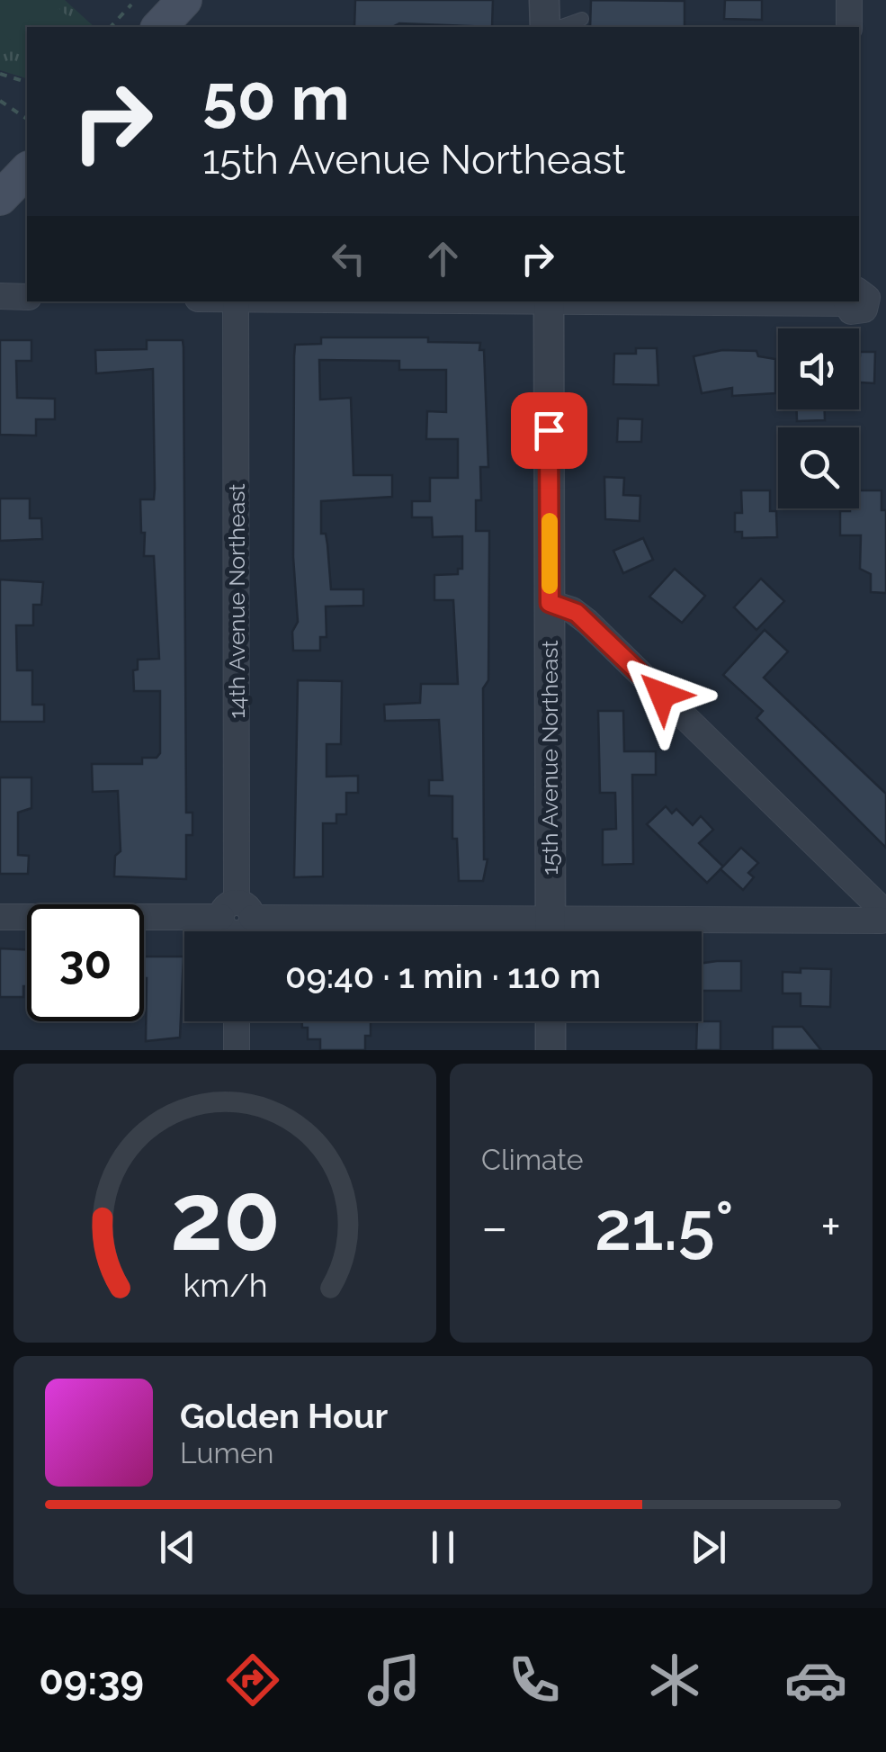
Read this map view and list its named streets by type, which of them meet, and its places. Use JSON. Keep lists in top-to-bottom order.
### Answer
{
  "streets": {
    "street": ["14th Avenue Northeast", "15th Avenue Northeast"]
  },
  "page": {
    "turn": ["50 m", "15th Avenue Northeast"],
    "limit": "30",
    "trip": "09:40 · 1 min · 110 m",
    "tile": "Climate",
    "heat": ["−", "21.5°", "+"],
    "song": ["Golden Hour", "Lumen"],
    "tabs": "09:39",
    "gauge": ["20", "km/h"]
  }
}
